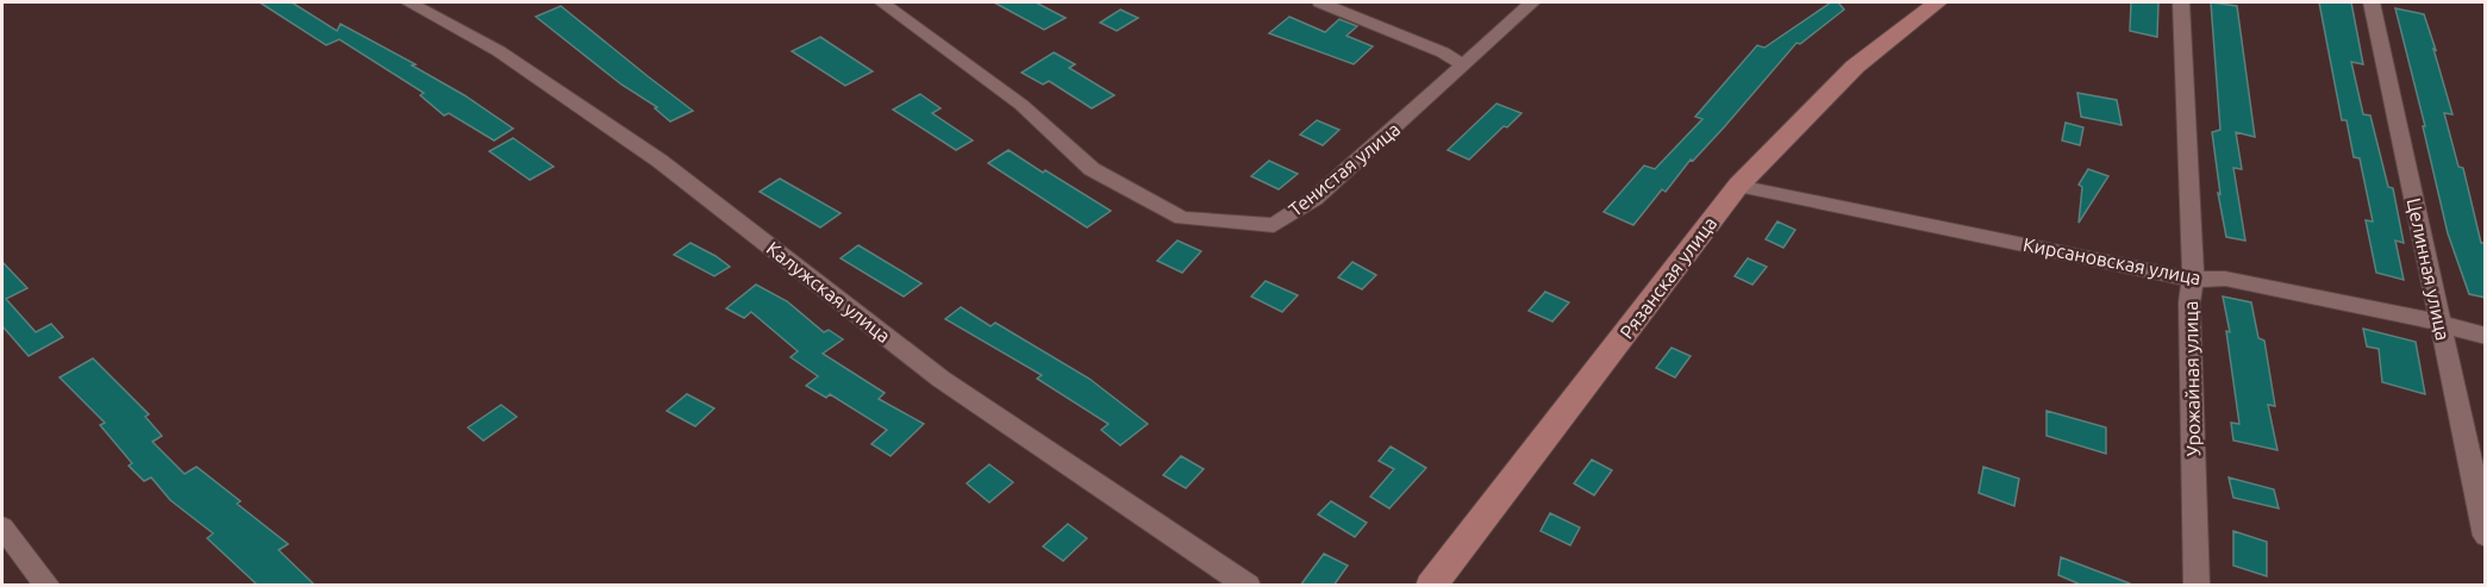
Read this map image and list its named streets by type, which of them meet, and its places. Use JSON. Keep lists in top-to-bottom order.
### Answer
{
  "streets": {
    "main road": ["Рязанская улица"],
    "street": [
      "Тенистая улица",
      "Кирсановская улица",
      "Целинная улица",
      "Калужская улица",
      "Урожайная улица"
    ]
  },
  "crossings": [
    ["Кирсановская улица", "Целинная улица"],
    ["Кирсановская улица", "Рязанская улица"],
    ["Кирсановская улица", "Урожайная улица"]
  ]
}
